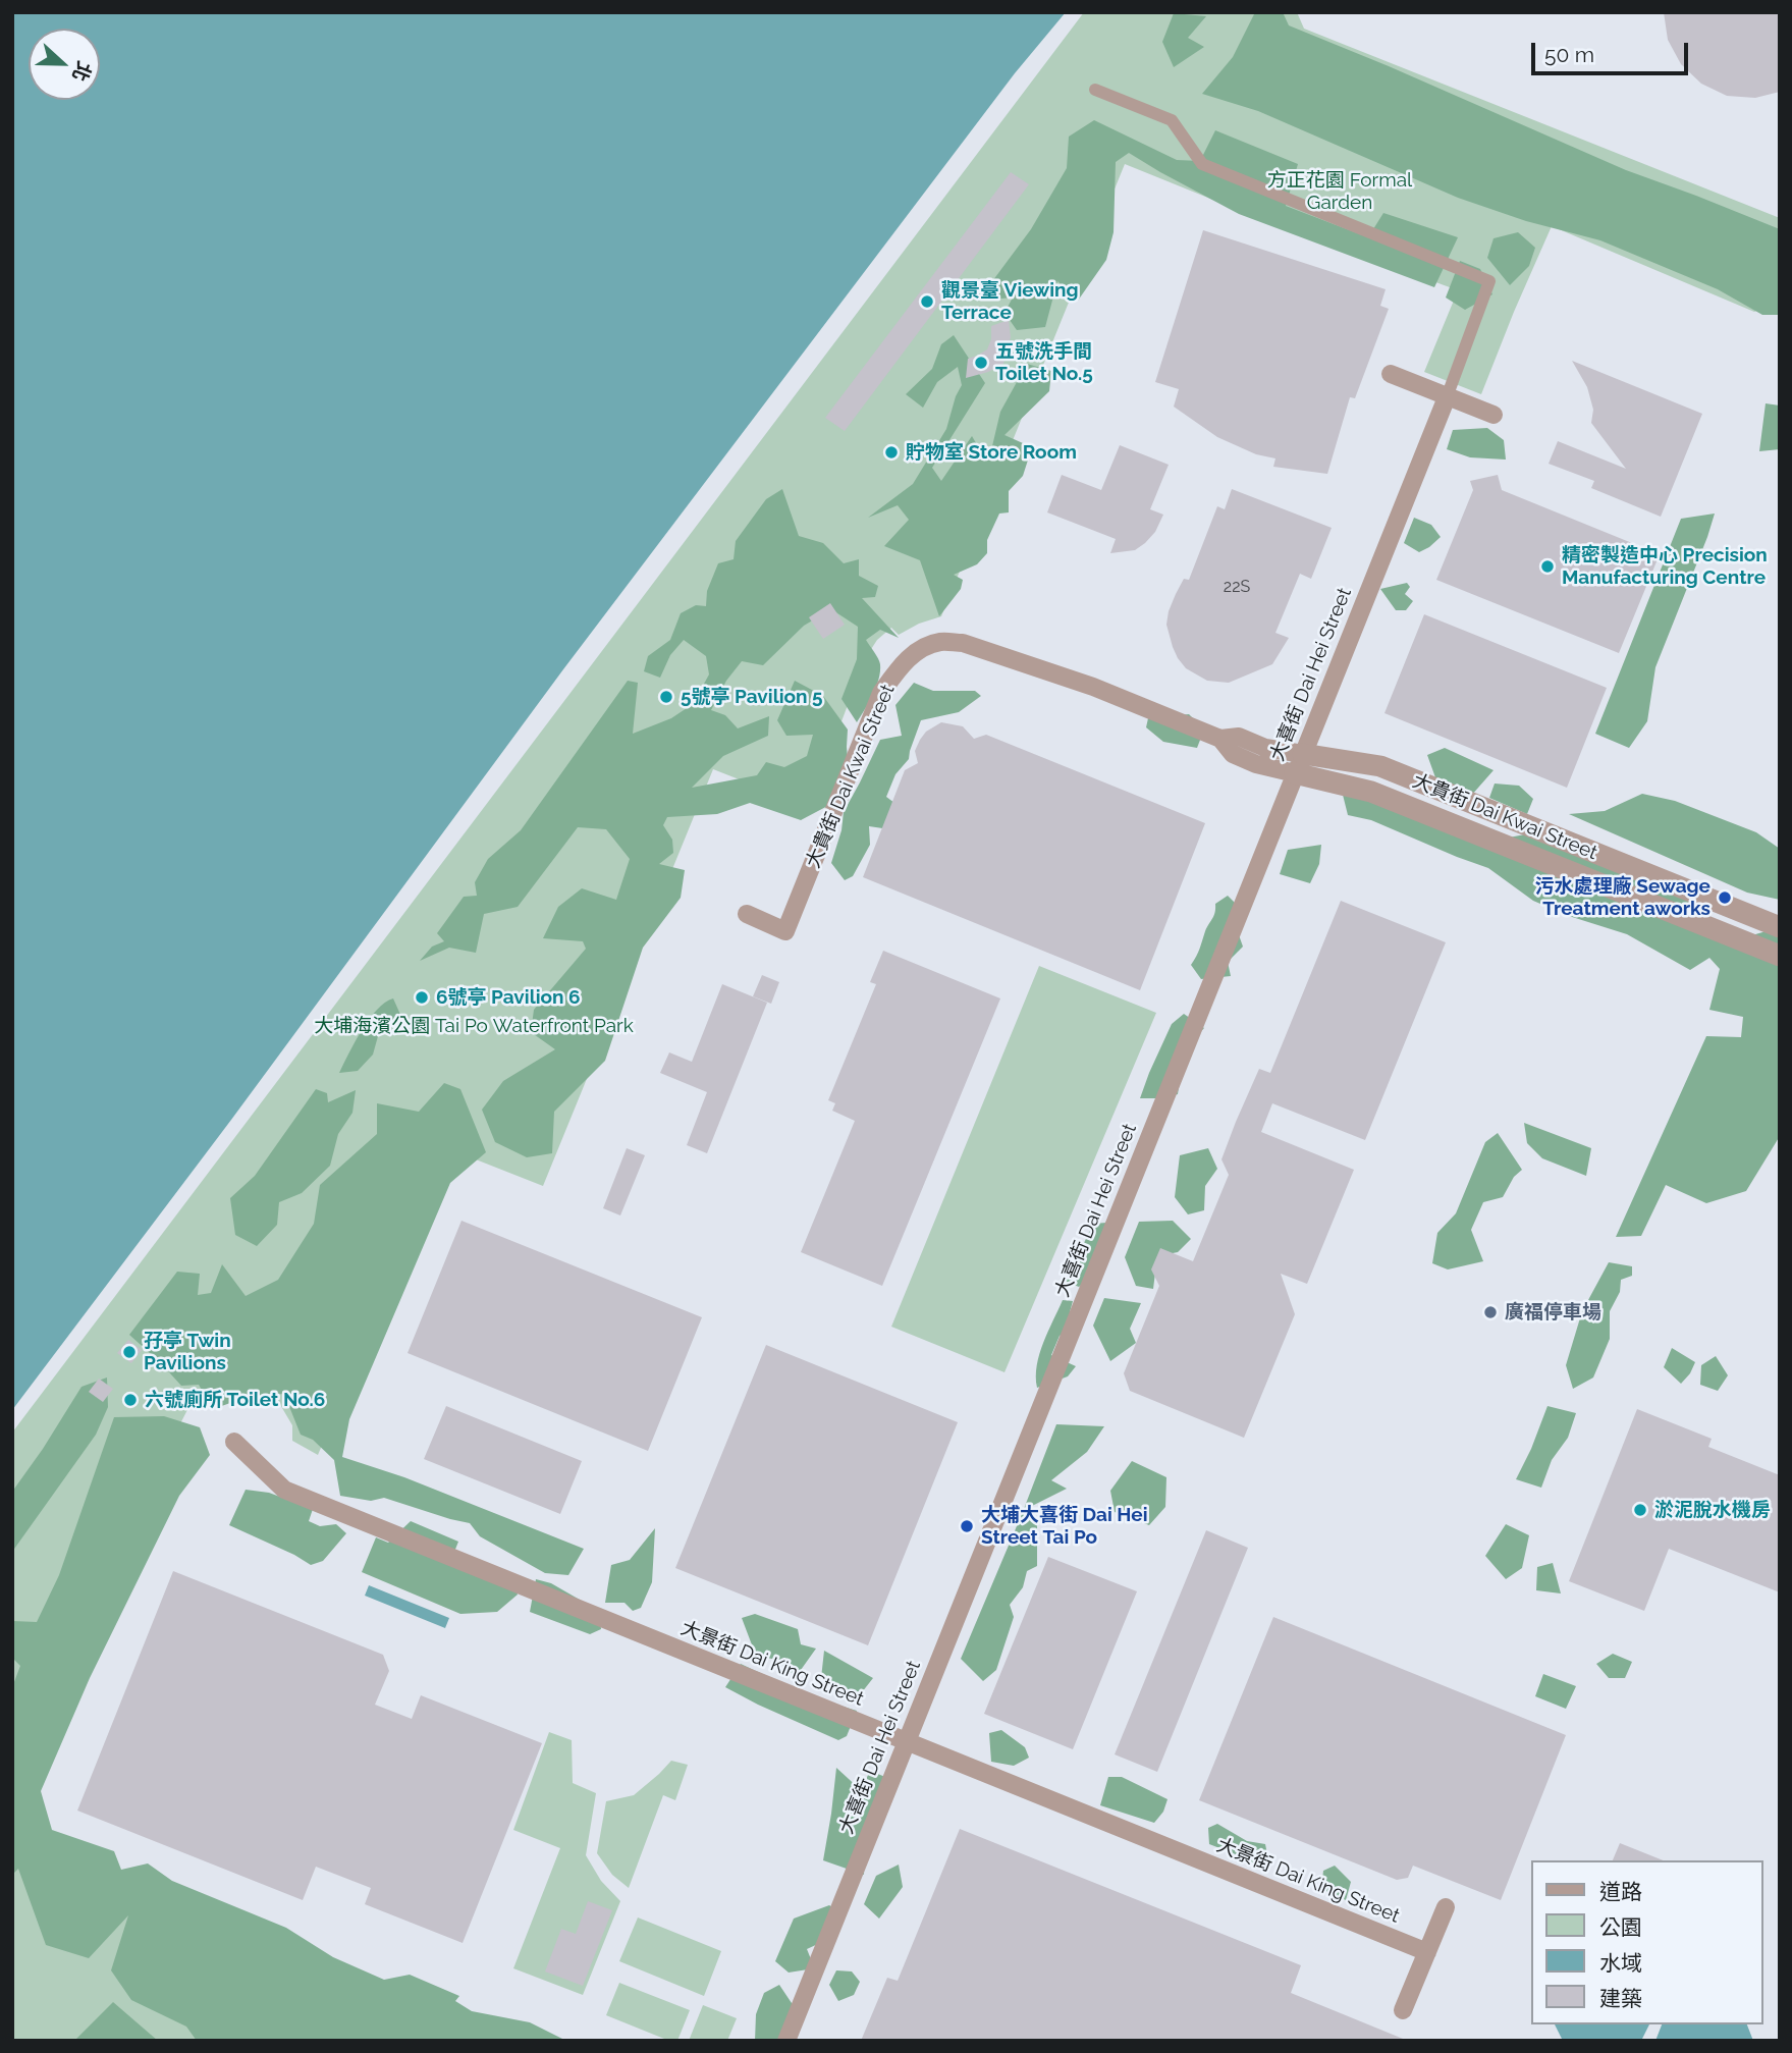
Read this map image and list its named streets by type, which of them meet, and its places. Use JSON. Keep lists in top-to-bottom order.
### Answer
{
  "streets": {
    "street": ["大喜街 Dai Hei Street", "大貴街 Dai Kwai Street", "大景街 Dai King Street"]
  },
  "crossings": [
    ["大喜街 Dai Hei Street", "大貴街 Dai Kwai Street"],
    ["大喜街 Dai Hei Street", "大景街 Dai King Street"]
  ],
  "parks": ["方正花園 Formal Garden", "大埔海濱公園 Tai Po Waterfront Park"],
  "places": [
    "觀景臺 Viewing Terrace",
    "五號洗手間 Toilet No.5",
    "貯物室 Store Room",
    "精密製造中心 Precision Manufacturing Centre",
    "5號亭 Pavilion 5",
    "污水處理廠 Sewage Treatment aworks",
    "6號亭 Pavilion 6",
    "廣福停車場",
    "孖亭 Twin Pavilions",
    "六號廁所 Toilet No.6",
    "淤泥脫水機房",
    "大埔大喜街 Dai Hei Street Tai Po"
  ],
  "house_numbers": ["22S"],
  "legend": [
    "道路",
    "公園",
    "水域",
    "建築"
  ],
  "scale_bar": "50 m",
  "north": "right"
}
